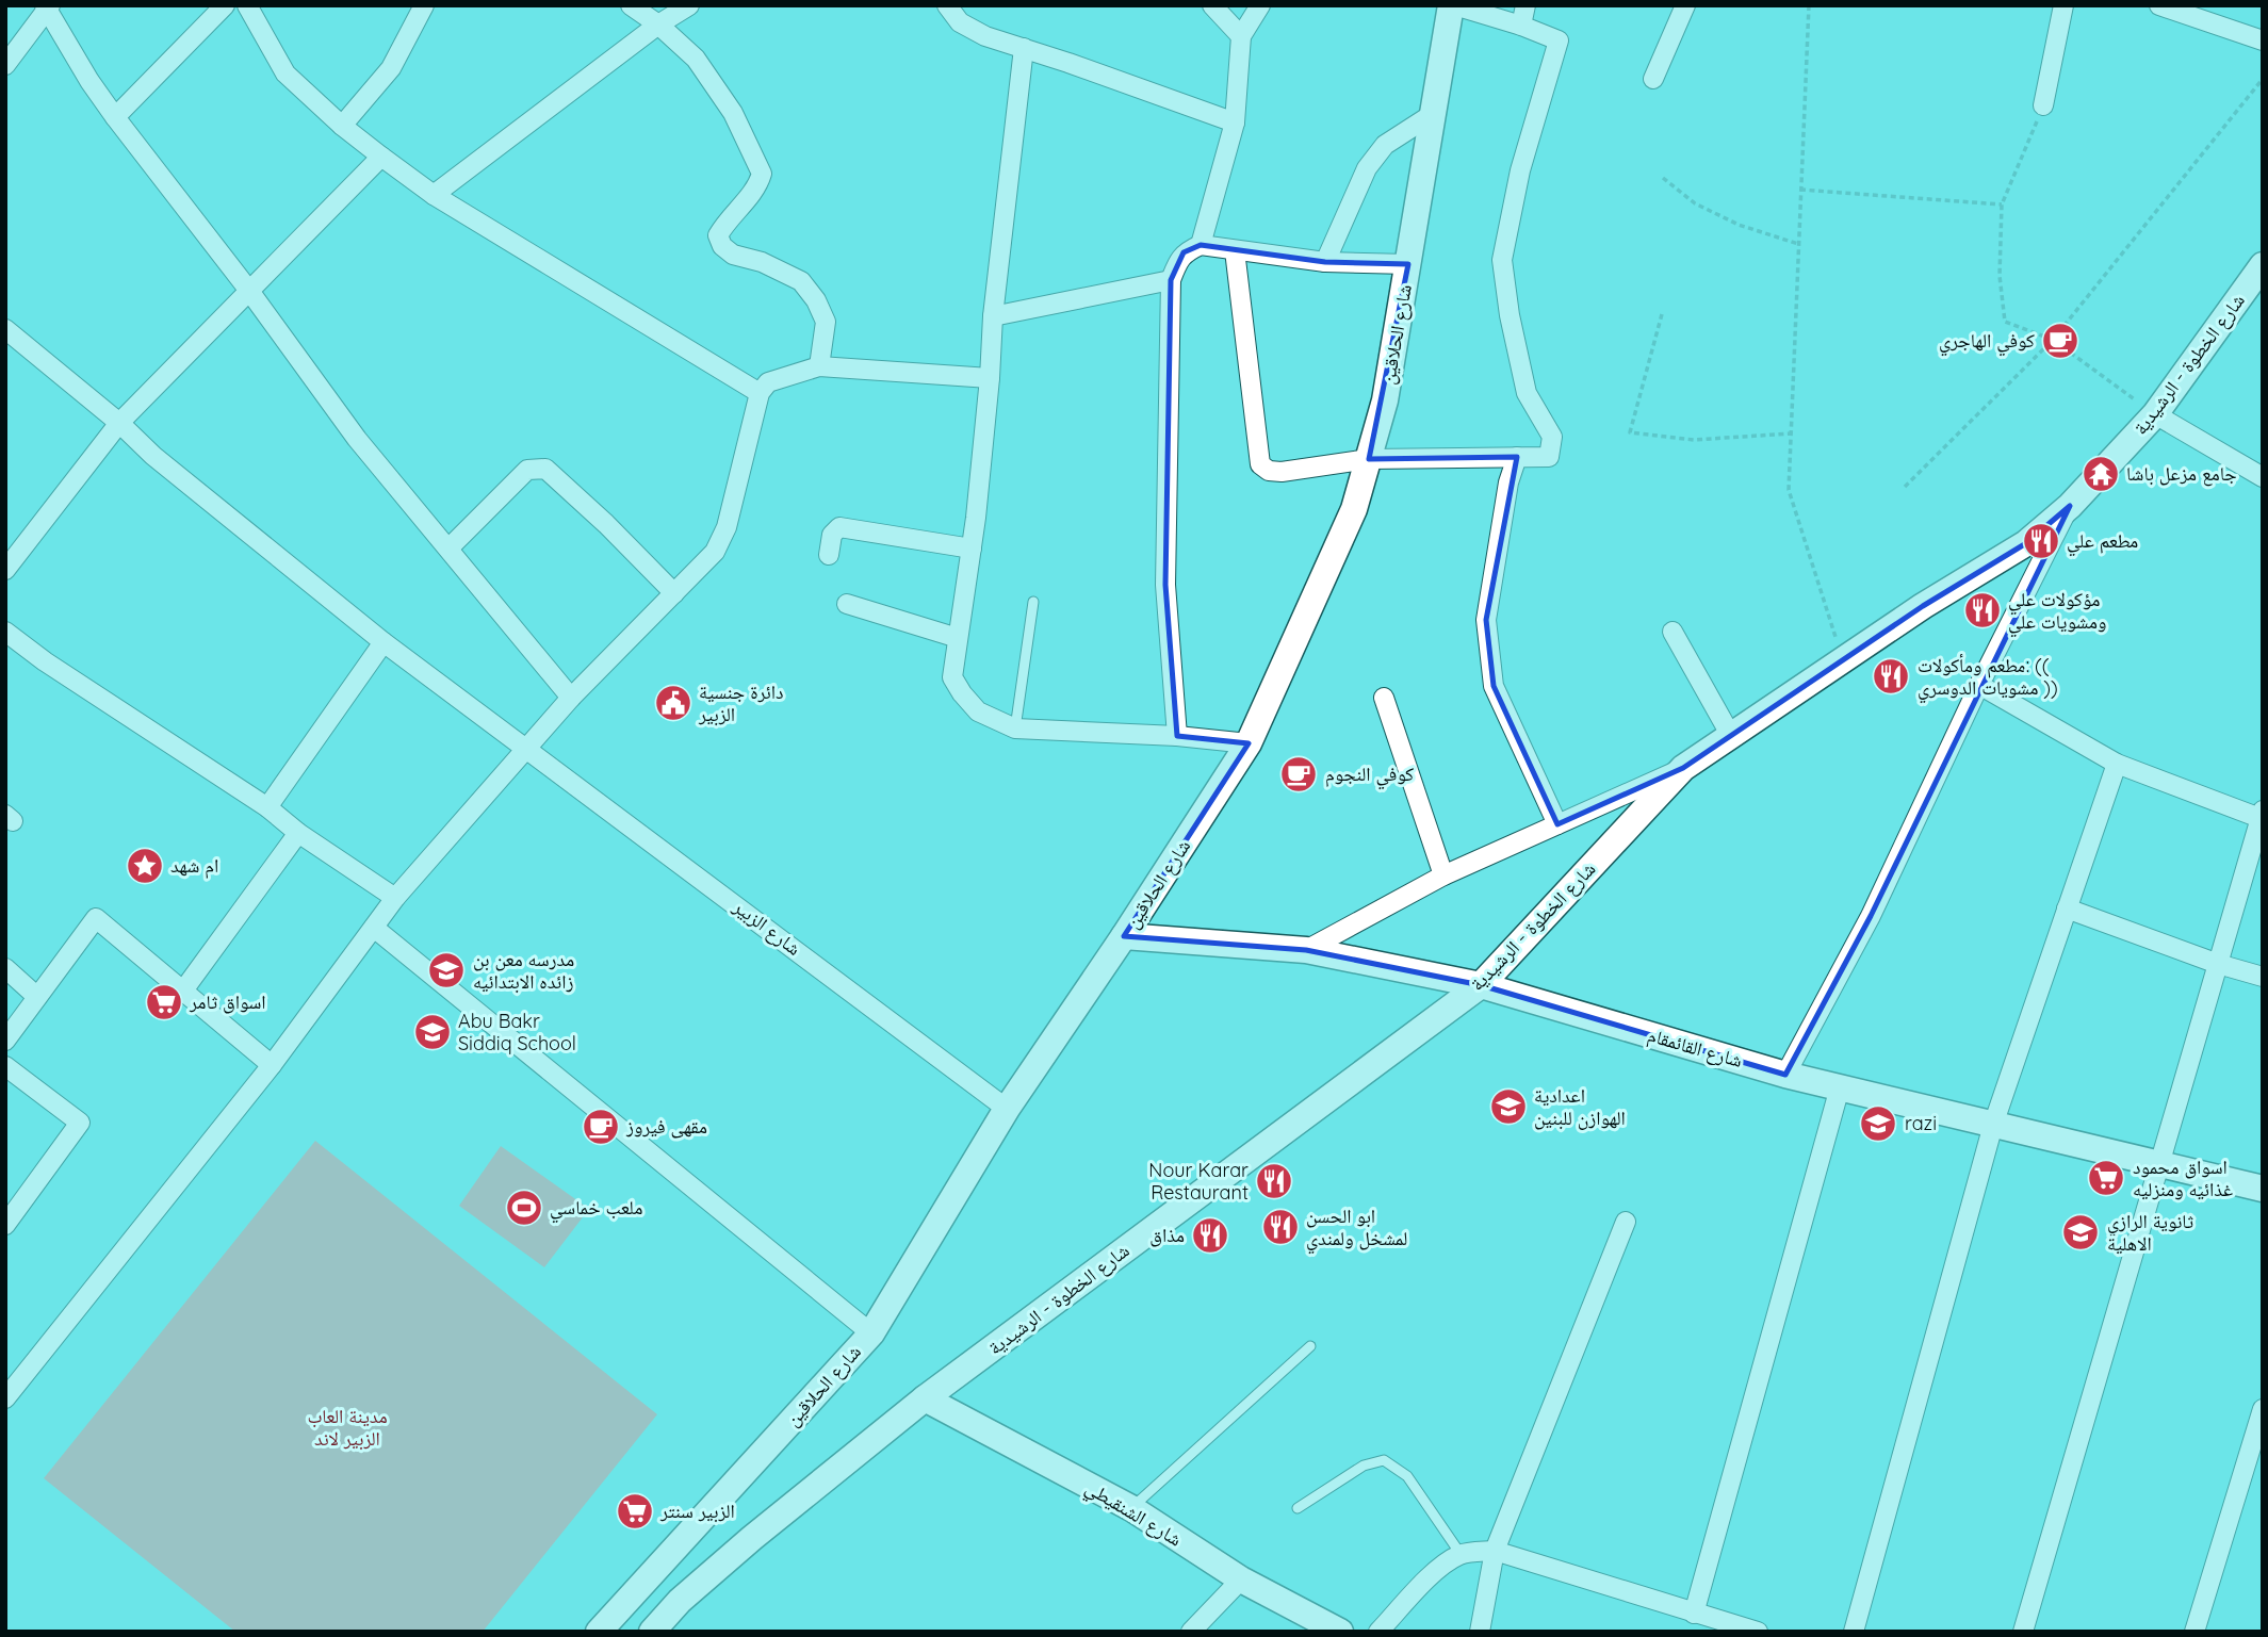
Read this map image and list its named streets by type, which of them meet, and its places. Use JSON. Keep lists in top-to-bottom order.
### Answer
{
  "streets": {
    "main road": [
      "شارع الحلاقين",
      "شارع الخطوة - الرشيدية",
      "شارع القائمقام",
      "شارع الشنقيطي"
    ],
    "street": ["شارع الزبير"]
  },
  "crossings": [
    ["شارع الحلاقين", "شارع الزبير"],
    ["شارع الحلاقين", "شارع القائمقام"],
    ["شارع الخطوة - الرشيدية", "شارع القائمقام"],
    ["شارع الخطوة - الرشيدية", "شارع الشنقيطي"]
  ],
  "parks": ["مدينة العاب الزبير لاند"],
  "places": {
    "cafe": ["كوفي الهاجري", "كوفي النجوم", "مقهى فيروز"],
    "temple": ["جامع مزعل باشا"],
    "restaurant": [
      "مطعم علي",
      "مؤكولات علي ومشويات علي",
      "مطعم ومأكولات: (( مشويات الدوسري ))",
      "Nour Karar Restaurant",
      "ابو الحسن لمشخل ولمندي",
      "مذاق"
    ],
    "public building": ["دائرة جنسية الزبير"],
    "place": ["ام شهد"],
    "school or university": [
      "مدرسه معن بن زائده الابتدائيه",
      "Abu Bakr Siddiq School",
      "اعدادية الهوازن للبنين",
      "razi",
      "ثانوية الرازي الاهلية"
    ],
    "supermarket": ["اسواق ثامر", "اسواق محمود غذائيه ومنزليه", "الزبير سنتر"],
    "sports": ["ملعب خماسي"]
  }
}
